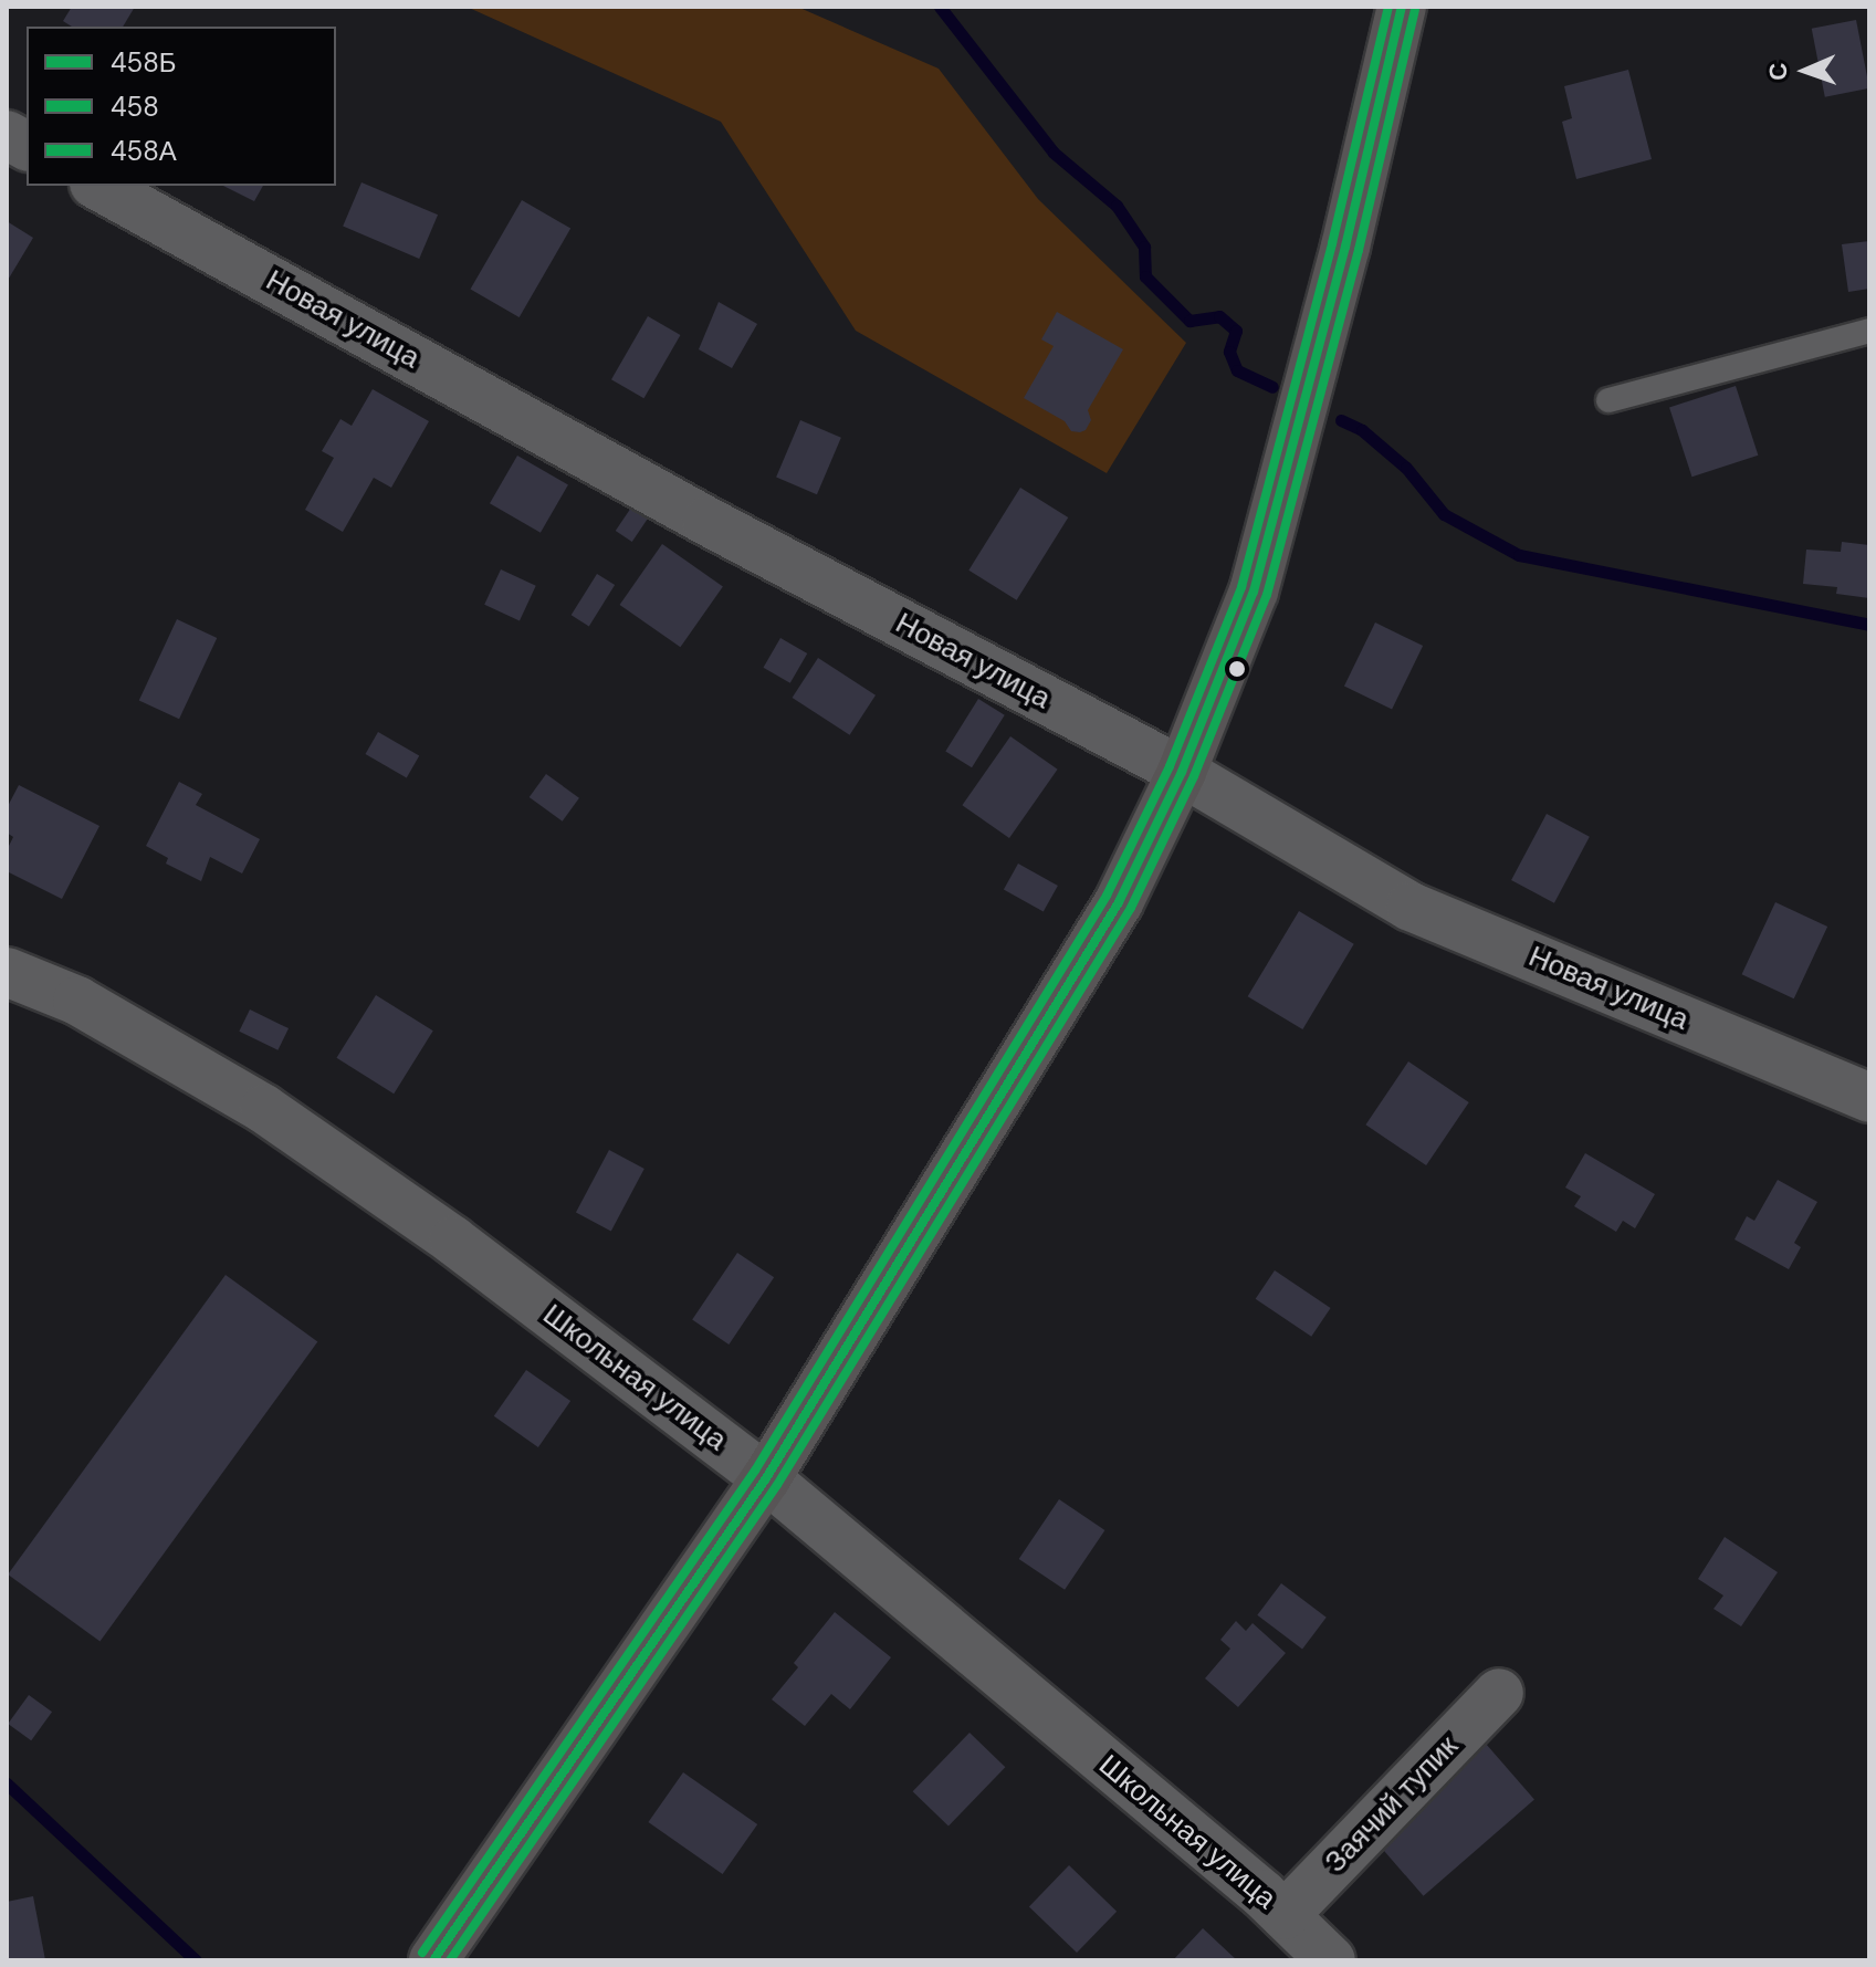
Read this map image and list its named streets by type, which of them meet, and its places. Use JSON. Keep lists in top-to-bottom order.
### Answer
{
  "streets": {
    "street": ["Новая улица", "Школьная улица", "Заячий тупик"]
  },
  "crossings": [
    ["Школьная улица", "Заячий тупик"]
  ],
  "lines": ["transit line 458Б", "transit line 458А", "transit line 458"],
  "legend": ["458Б", "458", "458А"],
  "north": "left"
}
